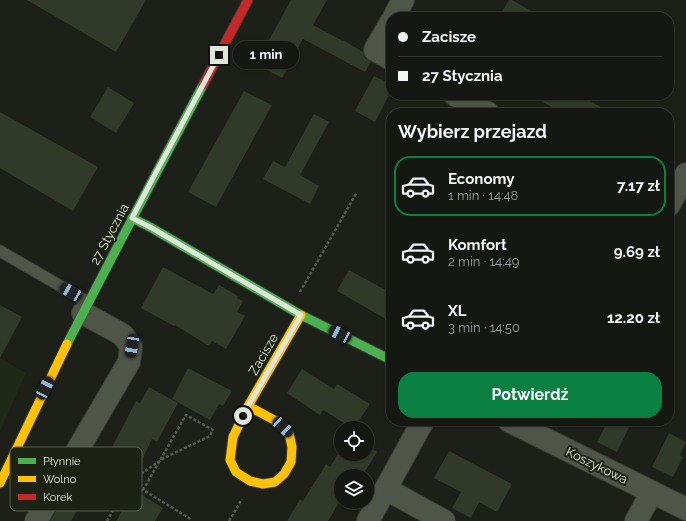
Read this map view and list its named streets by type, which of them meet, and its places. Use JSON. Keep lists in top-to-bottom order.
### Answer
{
  "streets": {
    "street": ["27 Stycznia", "Zacisze", "Koszykowa"]
  },
  "legend": ["Płynnie", "Wolno", "Korek"],
  "page": {
    "banner": ["Zacisze", "27 Stycznia"],
    "bubble": "1 min",
    "heading": "Wybierz przejazd",
    "list": [
      {
        "name": "Economy",
        "note": "1 min · 14:48",
        "value": "7.17 zł"
      },
      {
        "name": "Komfort",
        "note": "2 min · 14:49",
        "value": "9.69 zł"
      },
      {
        "name": "XL",
        "note": "3 min · 14:50",
        "value": "12.20 zł"
      }
    ],
    "buttons": "Potwierdź"
  }
}
